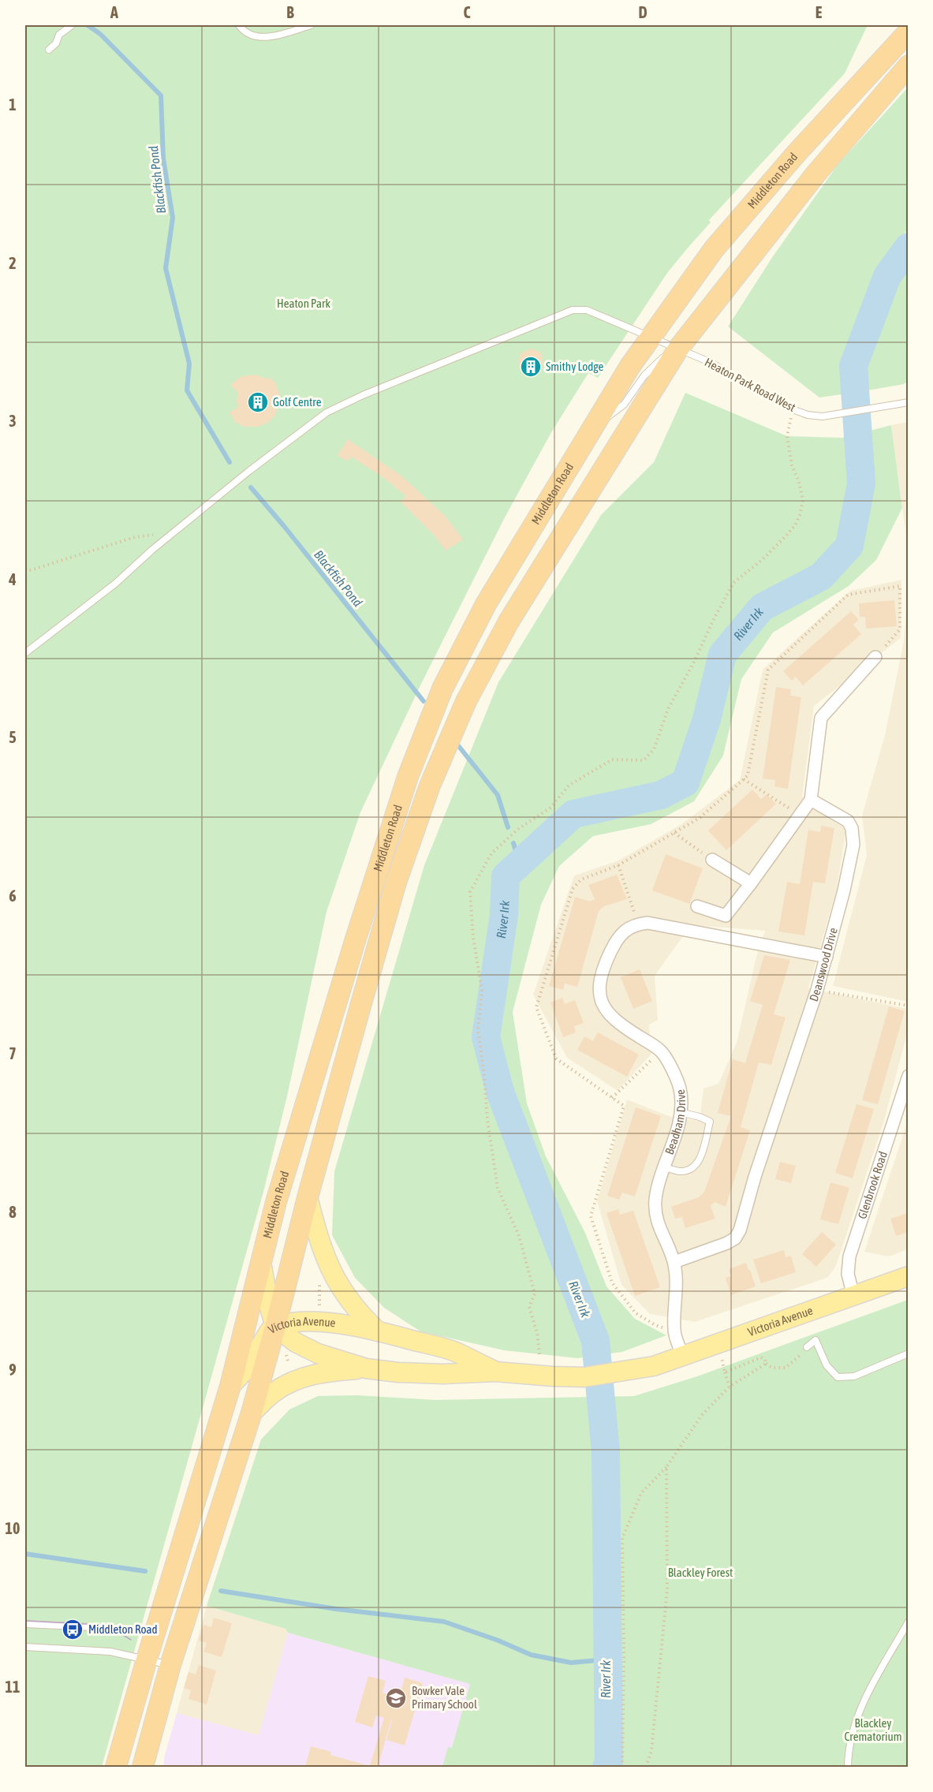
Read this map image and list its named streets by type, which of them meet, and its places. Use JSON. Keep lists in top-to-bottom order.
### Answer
{
  "streets": {
    "highway": ["Middleton Road"],
    "main road": ["Victoria Avenue"],
    "street": ["Deanswood Drive", "Beadham Drive", "Glenbrook Road"],
    "lane": ["Heaton Park Road West"]
  },
  "crossings": [
    ["Middleton Road", "Heaton Park Road West"],
    ["Middleton Road", "Victoria Avenue"],
    ["Deanswood Drive", "Beadham Drive"],
    ["Beadham Drive", "Victoria Avenue"],
    ["Glenbrook Road", "Victoria Avenue"]
  ],
  "water": ["Blackfish Pond", "River Irk"],
  "parks": ["Heaton Park", "Blackley Forest", "Blackley Crematorium"],
  "places": {
    "building": ["Smithy Lodge", "Golf Centre"],
    "bus stop": ["Middleton Road"],
    "school or university": ["Bowker Vale Primary School"]
  },
  "grid": {
    "columns": [
      "A",
      "B",
      "C",
      "D",
      "E"
    ],
    "rows": [
      "1",
      "2",
      "3",
      "4",
      "5",
      "6",
      "7",
      "8",
      "9",
      "10",
      "11"
    ]
  }
}
